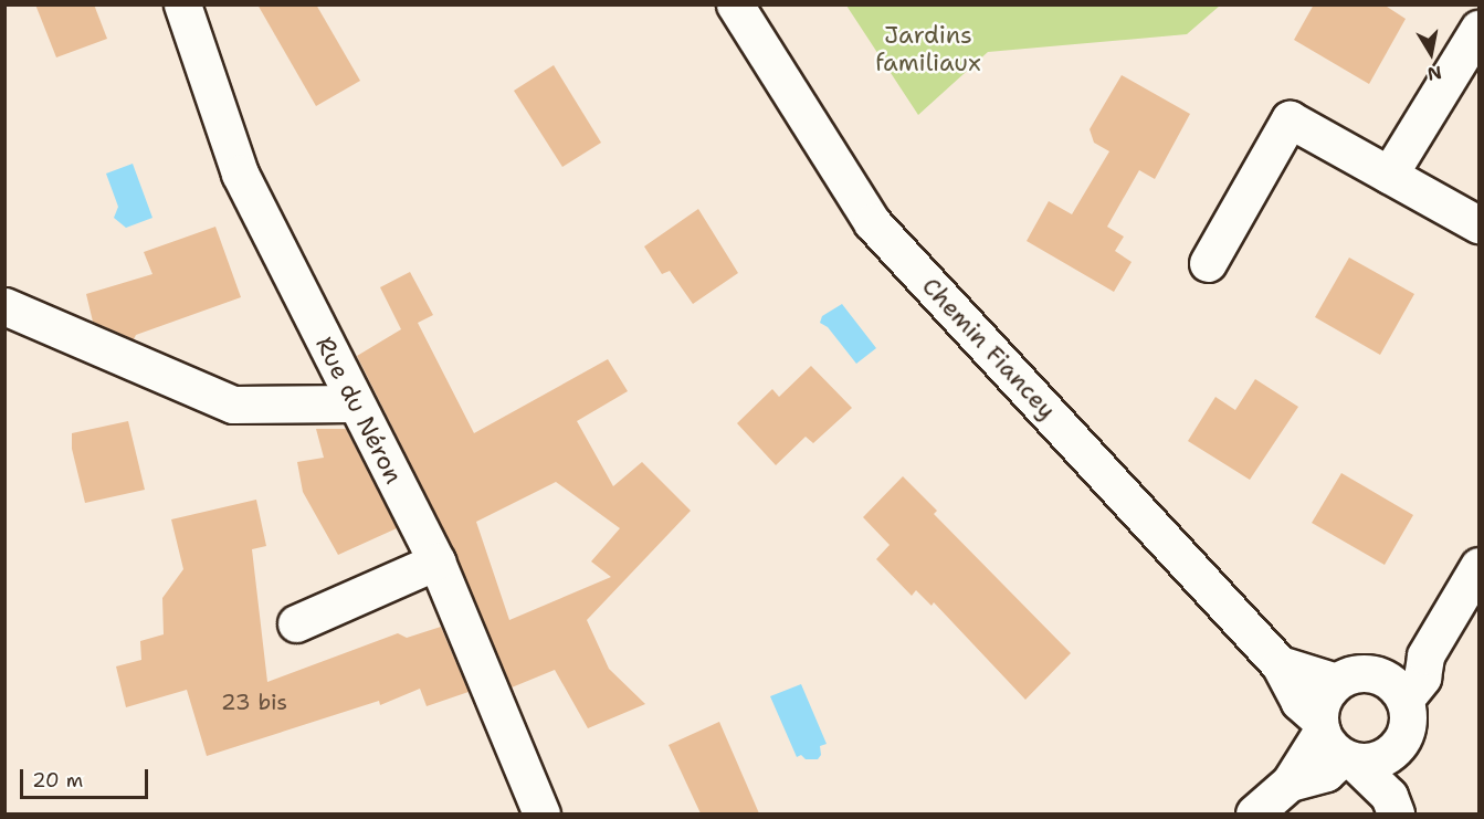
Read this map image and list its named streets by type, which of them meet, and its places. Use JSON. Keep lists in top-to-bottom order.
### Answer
{
  "streets": {
    "street": ["Chemin Fiancey", "Rue du Néron"]
  },
  "parks": ["Jardins familiaux"],
  "house_numbers": ["23 bis"],
  "scale_bar": "20 m",
  "north": "bottom"
}
